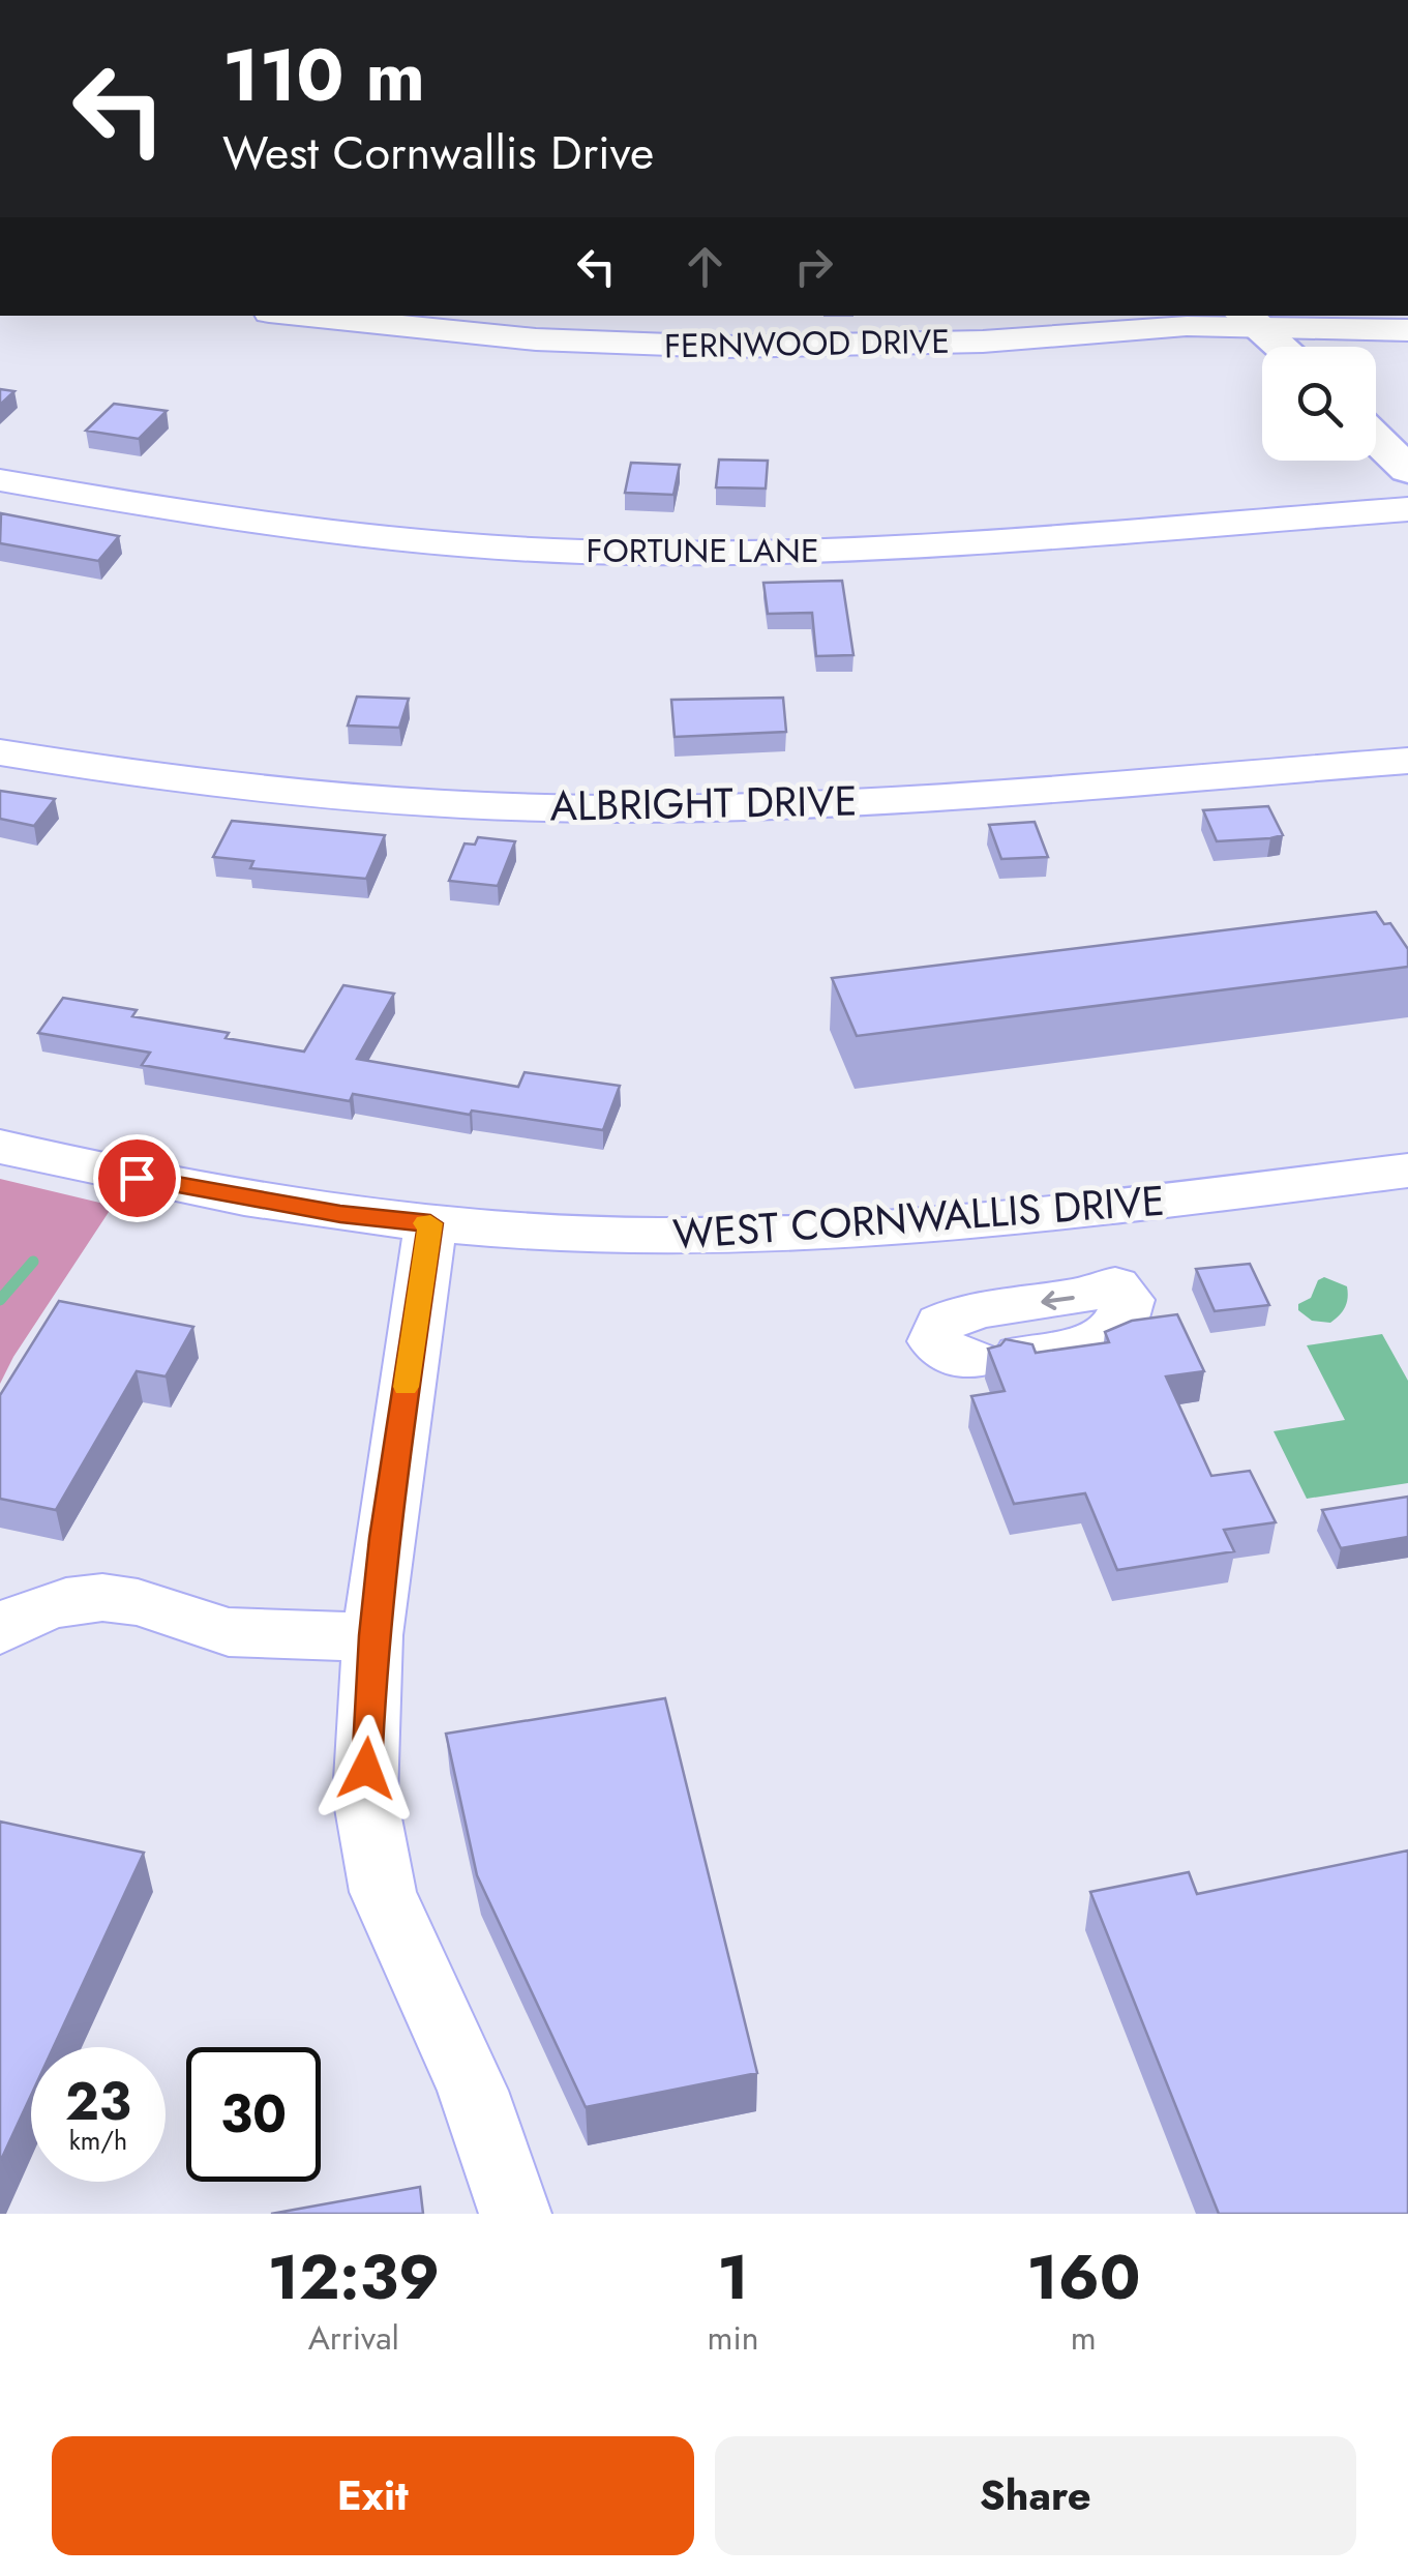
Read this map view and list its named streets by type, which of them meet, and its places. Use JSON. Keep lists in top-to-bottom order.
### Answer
{
  "streets": {
    "street": [
      "FERNWOOD DRIVE",
      "FORTUNE LANE",
      "ALBRIGHT DRIVE",
      "WEST CORNWALLIS DRIVE"
    ]
  },
  "page": {
    "turn": ["110 m", "West Cornwallis Drive"],
    "speed": "23 km/h",
    "limit": "30",
    "eta": [
      "12:39",
      "Arrival",
      "1",
      "min",
      "160",
      "m"
    ],
    "buttons": ["Exit", "Share"]
  }
}
